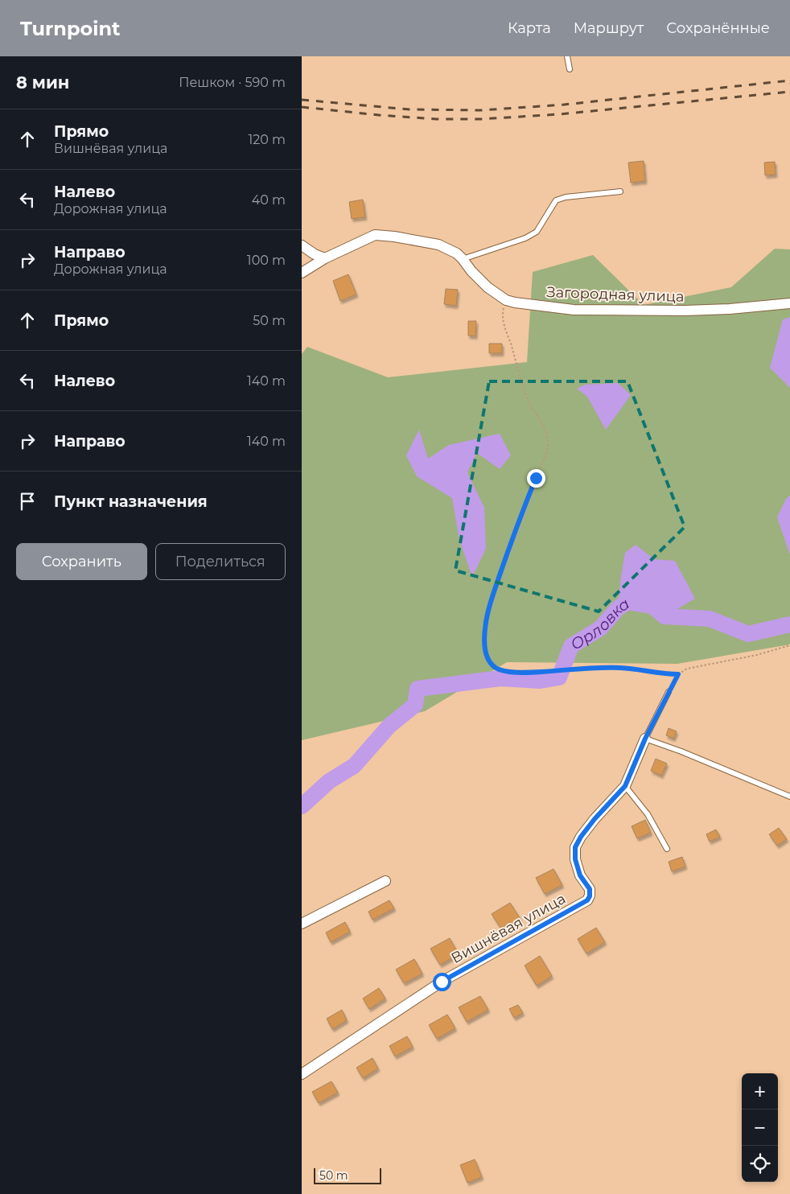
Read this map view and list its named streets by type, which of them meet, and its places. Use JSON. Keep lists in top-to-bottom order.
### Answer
{
  "streets": {
    "street": ["Загородная улица", "Вишнёвая улица"]
  },
  "water": ["Орловка"],
  "scale_bar": "50 m",
  "page": {
    "header": "Turnpoint",
    "nav": ["Карта", "Маршрут", "Сохранённые"],
    "heading": ["8 мин", "Пешком · 590 m"],
    "list": [
      ["Прямо", "Вишнёвая улица", "120 m"],
      ["Налево", "Дорожная улица", "40 m"],
      ["Направо", "Дорожная улица", "100 m"],
      ["Прямо", "50 m"],
      ["Налево", "140 m"],
      ["Направо", "140 m"],
      "Пункт назначения"
    ],
    "buttons": ["Сохранить", "Поделиться"],
    "map_buttons": ["+", "−"],
    "scale": "50 m"
  }
}
